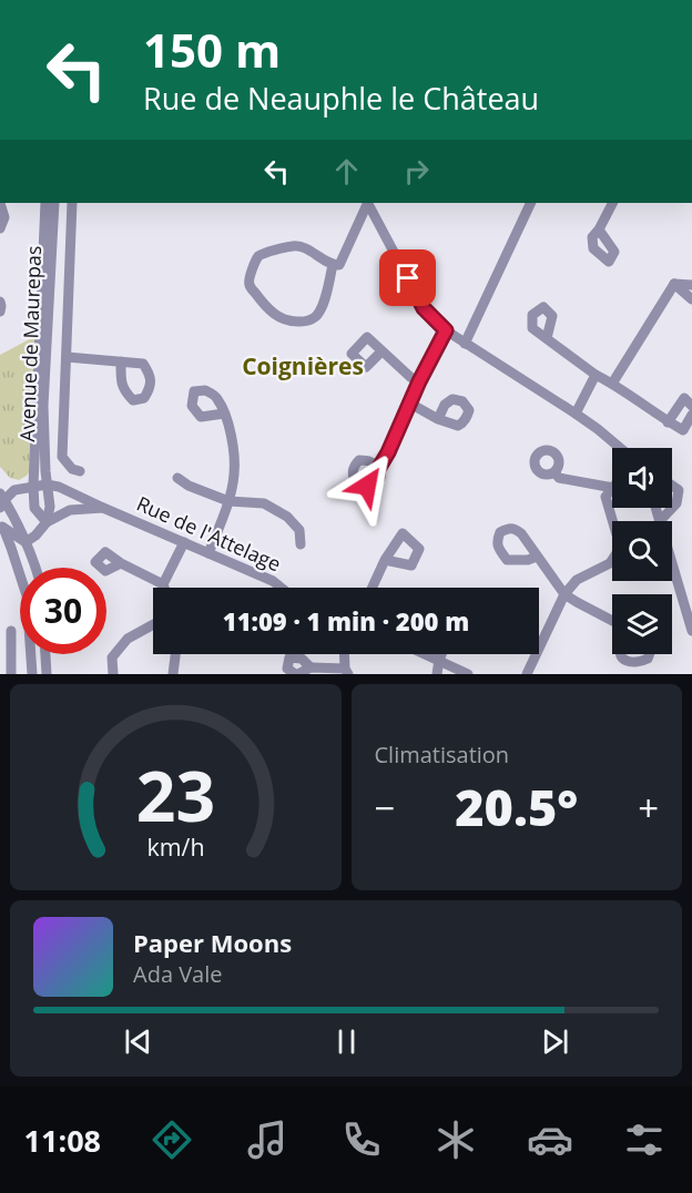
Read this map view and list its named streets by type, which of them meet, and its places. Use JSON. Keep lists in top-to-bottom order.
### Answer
{
  "streets": {
    "street": ["Avenue de Maurepas", "Rue de l'Attelage"]
  },
  "crossings": [
    ["Avenue de Maurepas", "Rue de l'Attelage"]
  ],
  "districts": ["Coignières"],
  "page": {
    "turn": ["150 m", "Rue de Neauphle le Château"],
    "limit": "30",
    "trip": "11:09 · 1 min · 200 m",
    "tile": "Climatisation",
    "heat": ["−", "20.5°", "+"],
    "song": ["Paper Moons", "Ada Vale"],
    "tabs": "11:08",
    "gauge": ["23", "km/h"]
  }
}
